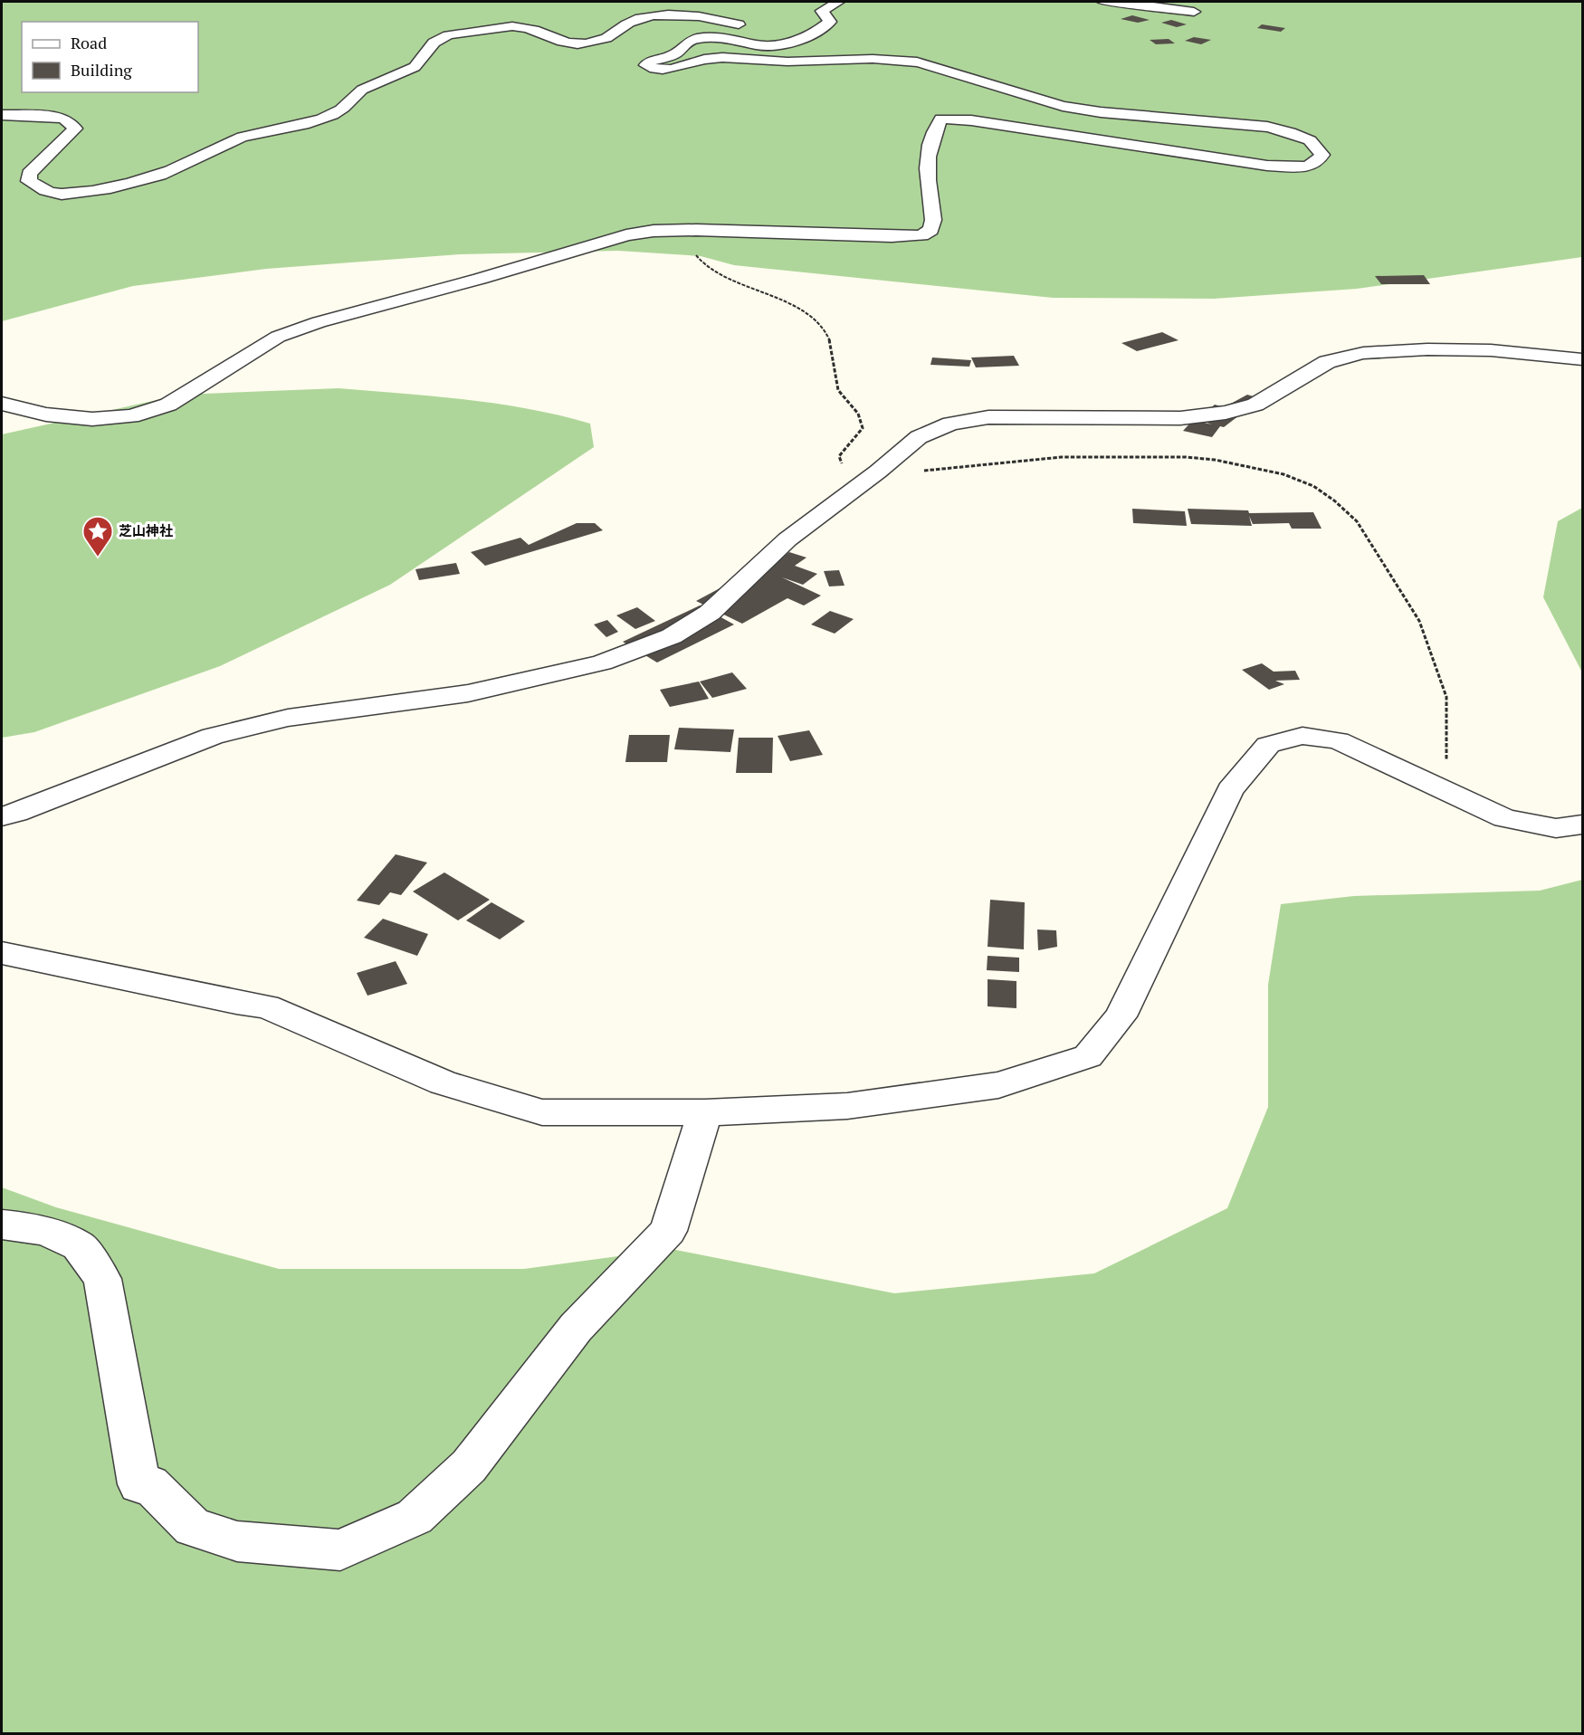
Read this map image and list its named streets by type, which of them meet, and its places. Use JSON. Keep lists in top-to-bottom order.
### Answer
{
  "places": {
    "place": ["芝山神社"]
  },
  "legend": ["Road", "Building"]
}
